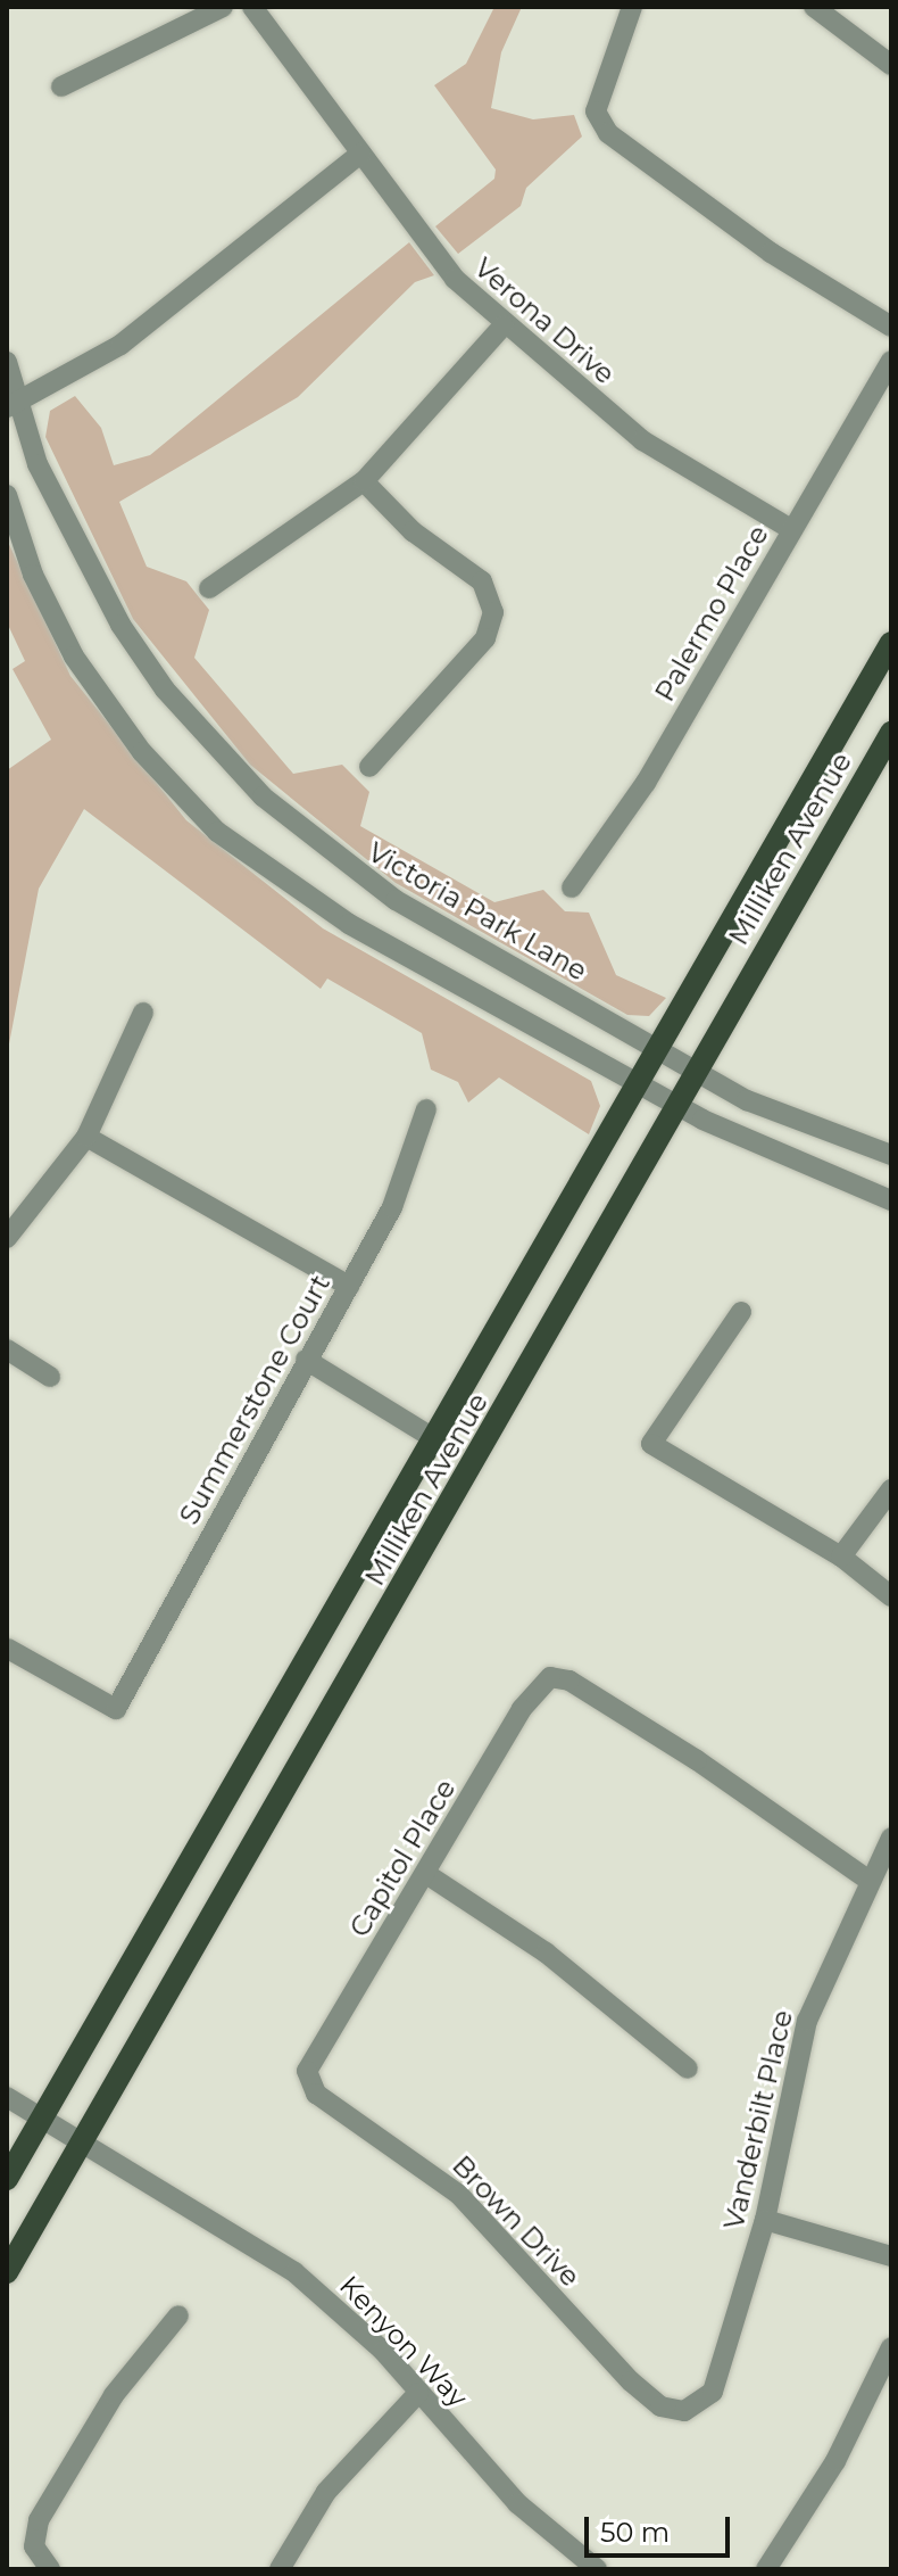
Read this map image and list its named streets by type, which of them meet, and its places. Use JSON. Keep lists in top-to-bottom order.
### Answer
{
  "streets": {
    "main road": ["Milliken Avenue"],
    "street": [
      "Verona Drive",
      "Palermo Place",
      "Victoria Park Lane",
      "Summerstone Court",
      "Capitol Place",
      "Vanderbilt Place",
      "Brown Drive",
      "Kenyon Way"
    ]
  },
  "crossings": [
    ["Verona Drive", "Palermo Place"],
    ["Milliken Avenue", "Victoria Park Lane"],
    ["Milliken Avenue", "Kenyon Way"],
    ["Capitol Place", "Vanderbilt Place"],
    ["Capitol Place", "Brown Drive"],
    ["Vanderbilt Place", "Brown Drive"]
  ],
  "scale_bar": "50 m"
}
